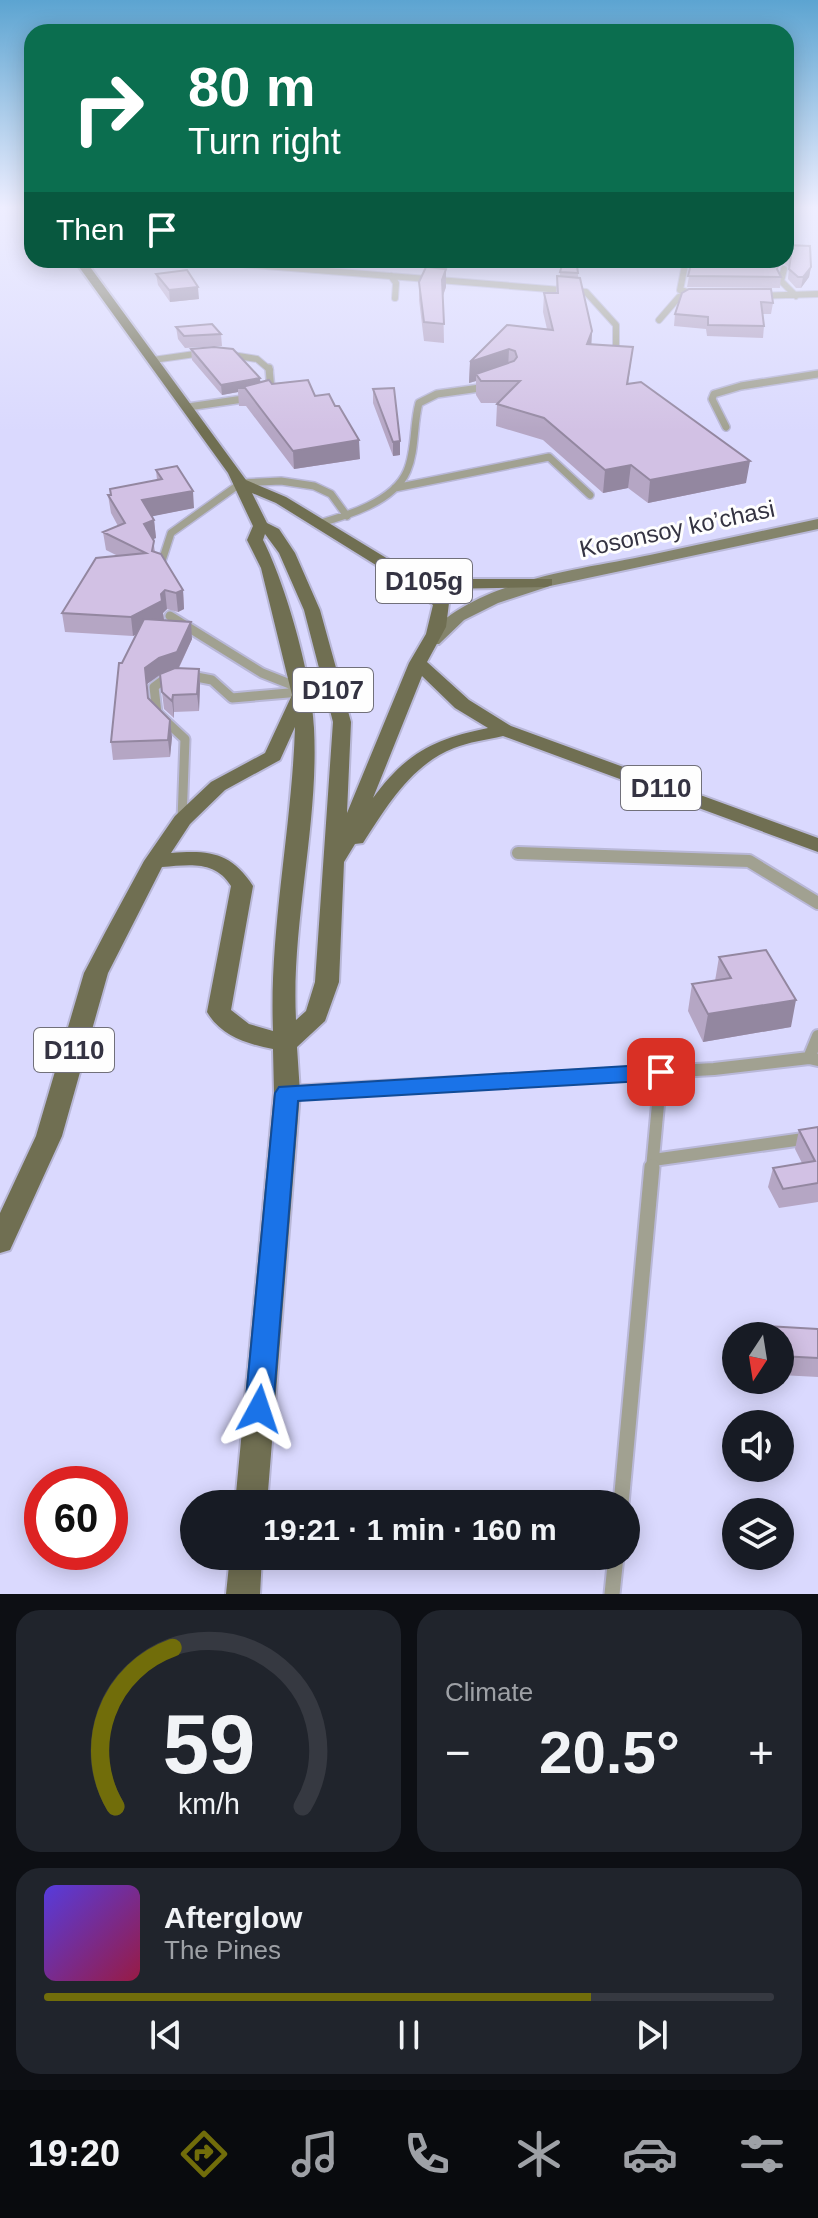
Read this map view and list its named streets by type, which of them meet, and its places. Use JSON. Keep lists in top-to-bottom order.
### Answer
{
  "streets": {
    "main road": [
      "Kosonsoy ko’chasi",
      "D105g",
      "D107",
      "D110"
    ]
  },
  "crossings": [
    ["Kosonsoy ko’chasi", "D105g"],
    ["D105g", "D107"],
    ["D107", "D110"]
  ],
  "north": "bottom",
  "page": {
    "turn": ["80 m", "Turn right"],
    "then": "Then",
    "limit": "60",
    "trip": "19:21 · 1 min · 160 m",
    "tile": "Climate",
    "heat": ["−", "20.5°", "+"],
    "song": ["Afterglow", "The Pines"],
    "tabs": "19:20",
    "gauge": ["59", "km/h"]
  }
}
